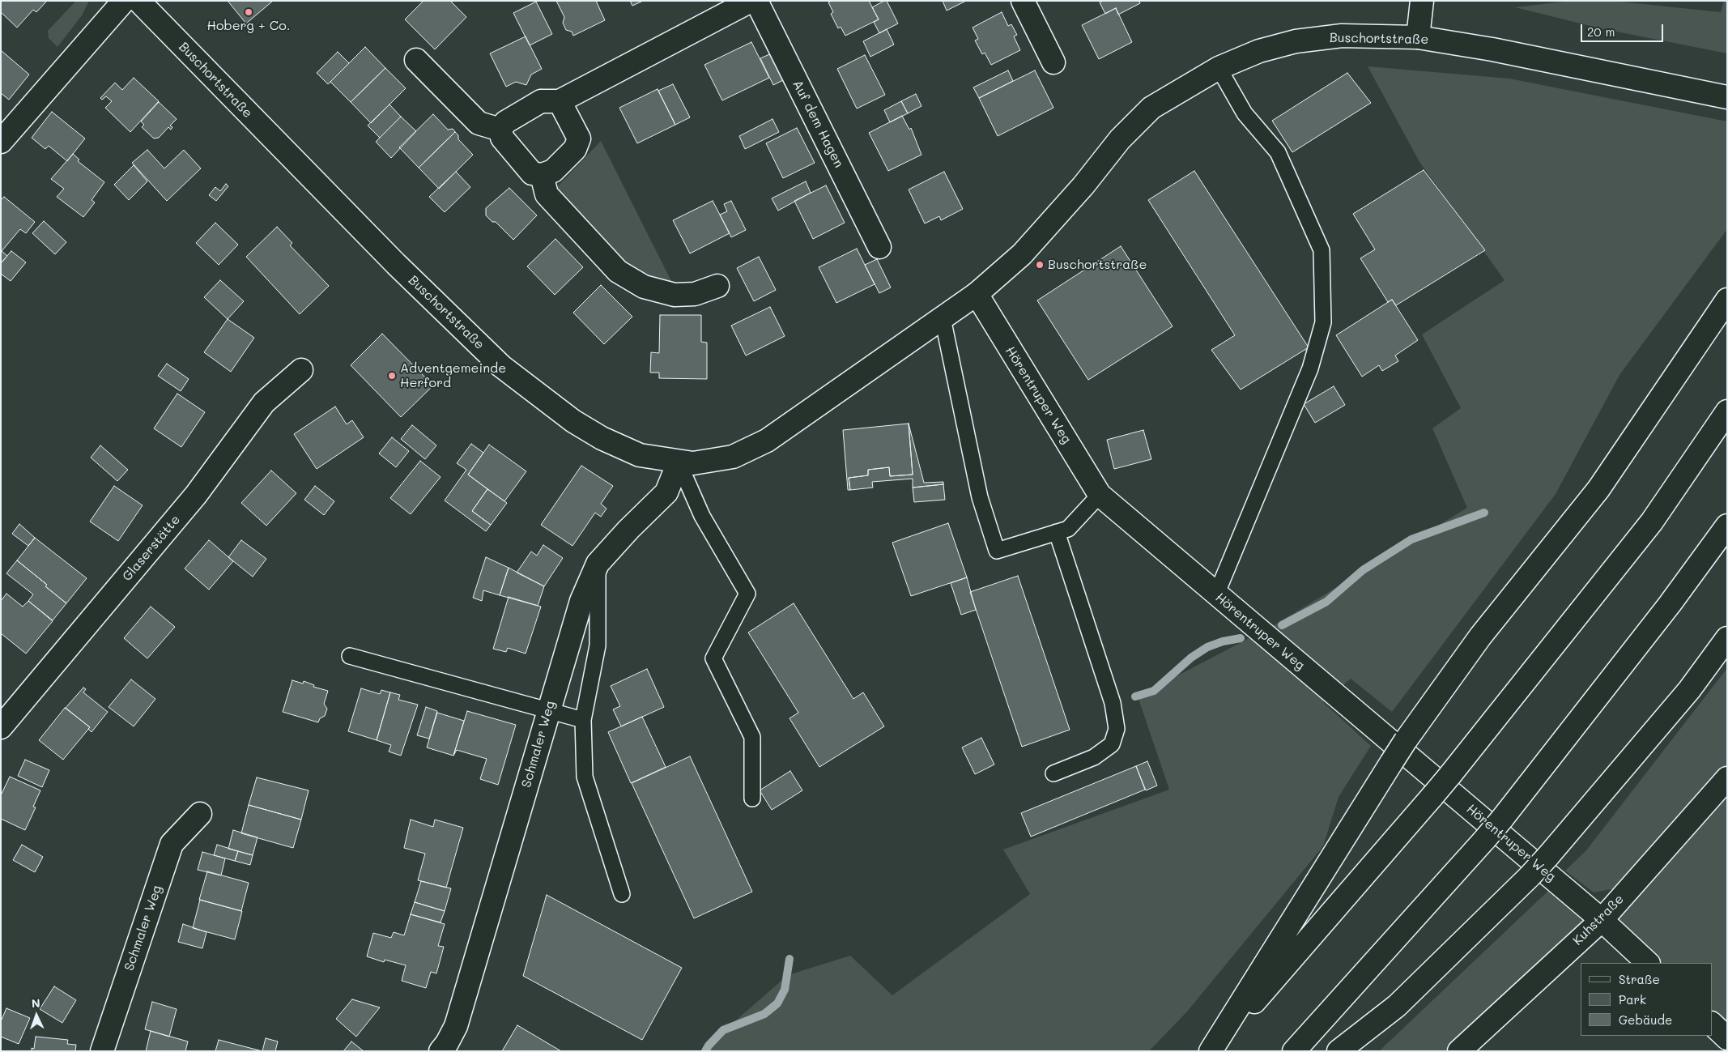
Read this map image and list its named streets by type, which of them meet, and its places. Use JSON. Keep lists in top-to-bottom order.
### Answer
{
  "streets": {
    "main road": [
      "Buschortstraße",
      "Auf dem Hagen",
      "Hörentruper Weg",
      "Glaserstätte",
      "Schmaler Weg",
      "Kuhstraße"
    ]
  },
  "crossings": [
    ["Buschortstraße", "Hörentruper Weg"],
    ["Buschortstraße", "Schmaler Weg"],
    ["Hörentruper Weg", "Kuhstraße"]
  ],
  "places": ["Hoberg + Co.", "Buschortstraße", "Adventgemeinde Herford"],
  "legend": ["Straße", "Park", "Gebäude"],
  "scale_bar": "20 m",
  "north": "top"
}
